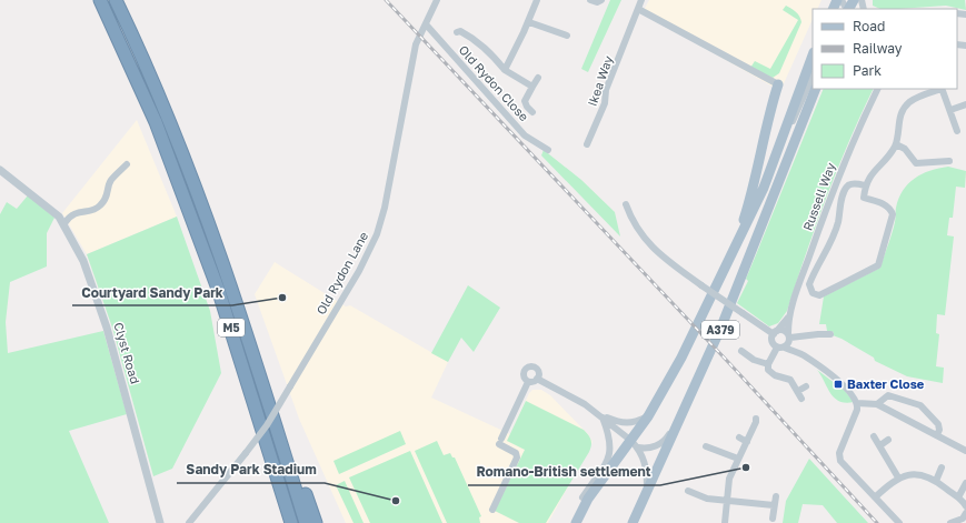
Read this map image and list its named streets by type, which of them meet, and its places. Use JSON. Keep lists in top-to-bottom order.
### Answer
{
  "streets": {
    "highway": ["M5"],
    "main road": ["A379"],
    "street": [
      "Ikea Way",
      "Old Rydon Close",
      "Russell Way",
      "Old Rydon Lane",
      "Clyst Road"
    ]
  },
  "crossings": [
    ["Old Rydon Close", "Old Rydon Lane"]
  ],
  "places": {
    "other": ["Courtyard Sandy Park", "Romano-British settlement", "Sandy Park Stadium"],
    "transit": ["Baxter Close"]
  },
  "legend": ["Road", "Railway", "Park"]
}
